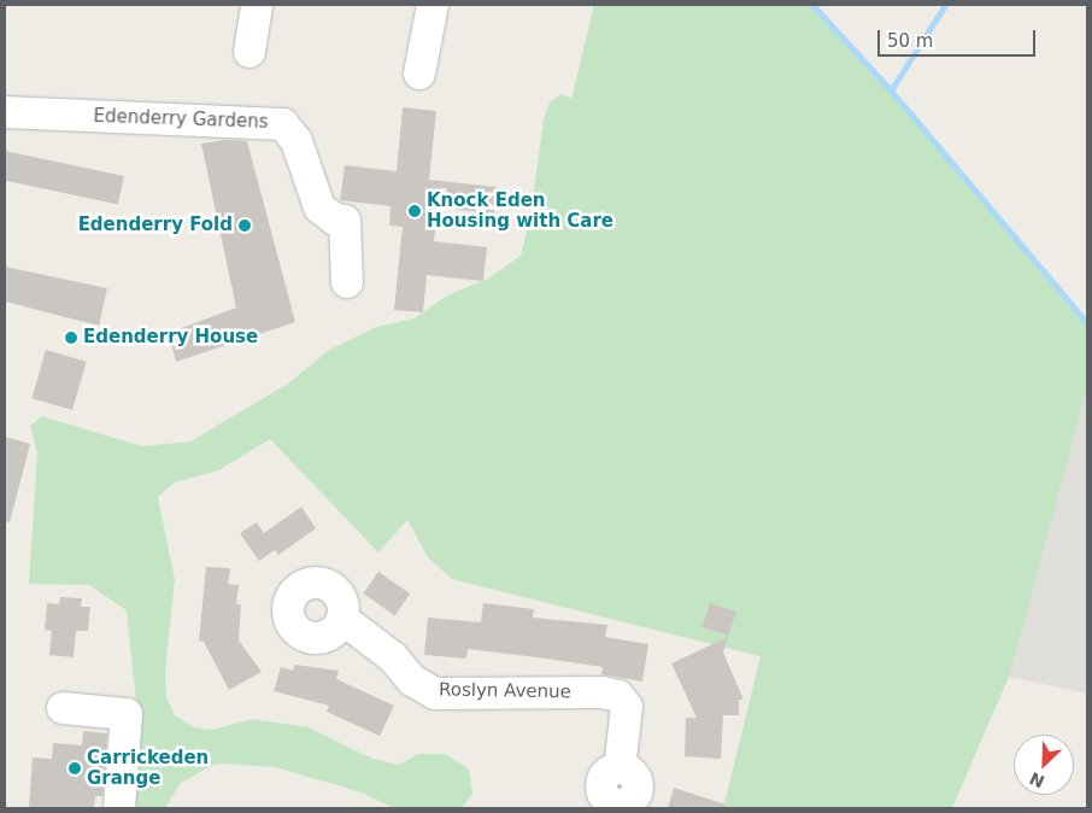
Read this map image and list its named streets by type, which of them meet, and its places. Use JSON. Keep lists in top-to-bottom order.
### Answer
{
  "streets": {
    "street": ["Edenderry Gardens", "Roslyn Avenue"]
  },
  "places": [
    "Knock Eden Housing with Care",
    "Edenderry Fold",
    "Edenderry House",
    "Carrickeden Grange"
  ],
  "scale_bar": "50 m",
  "north": "bottom left"
}
